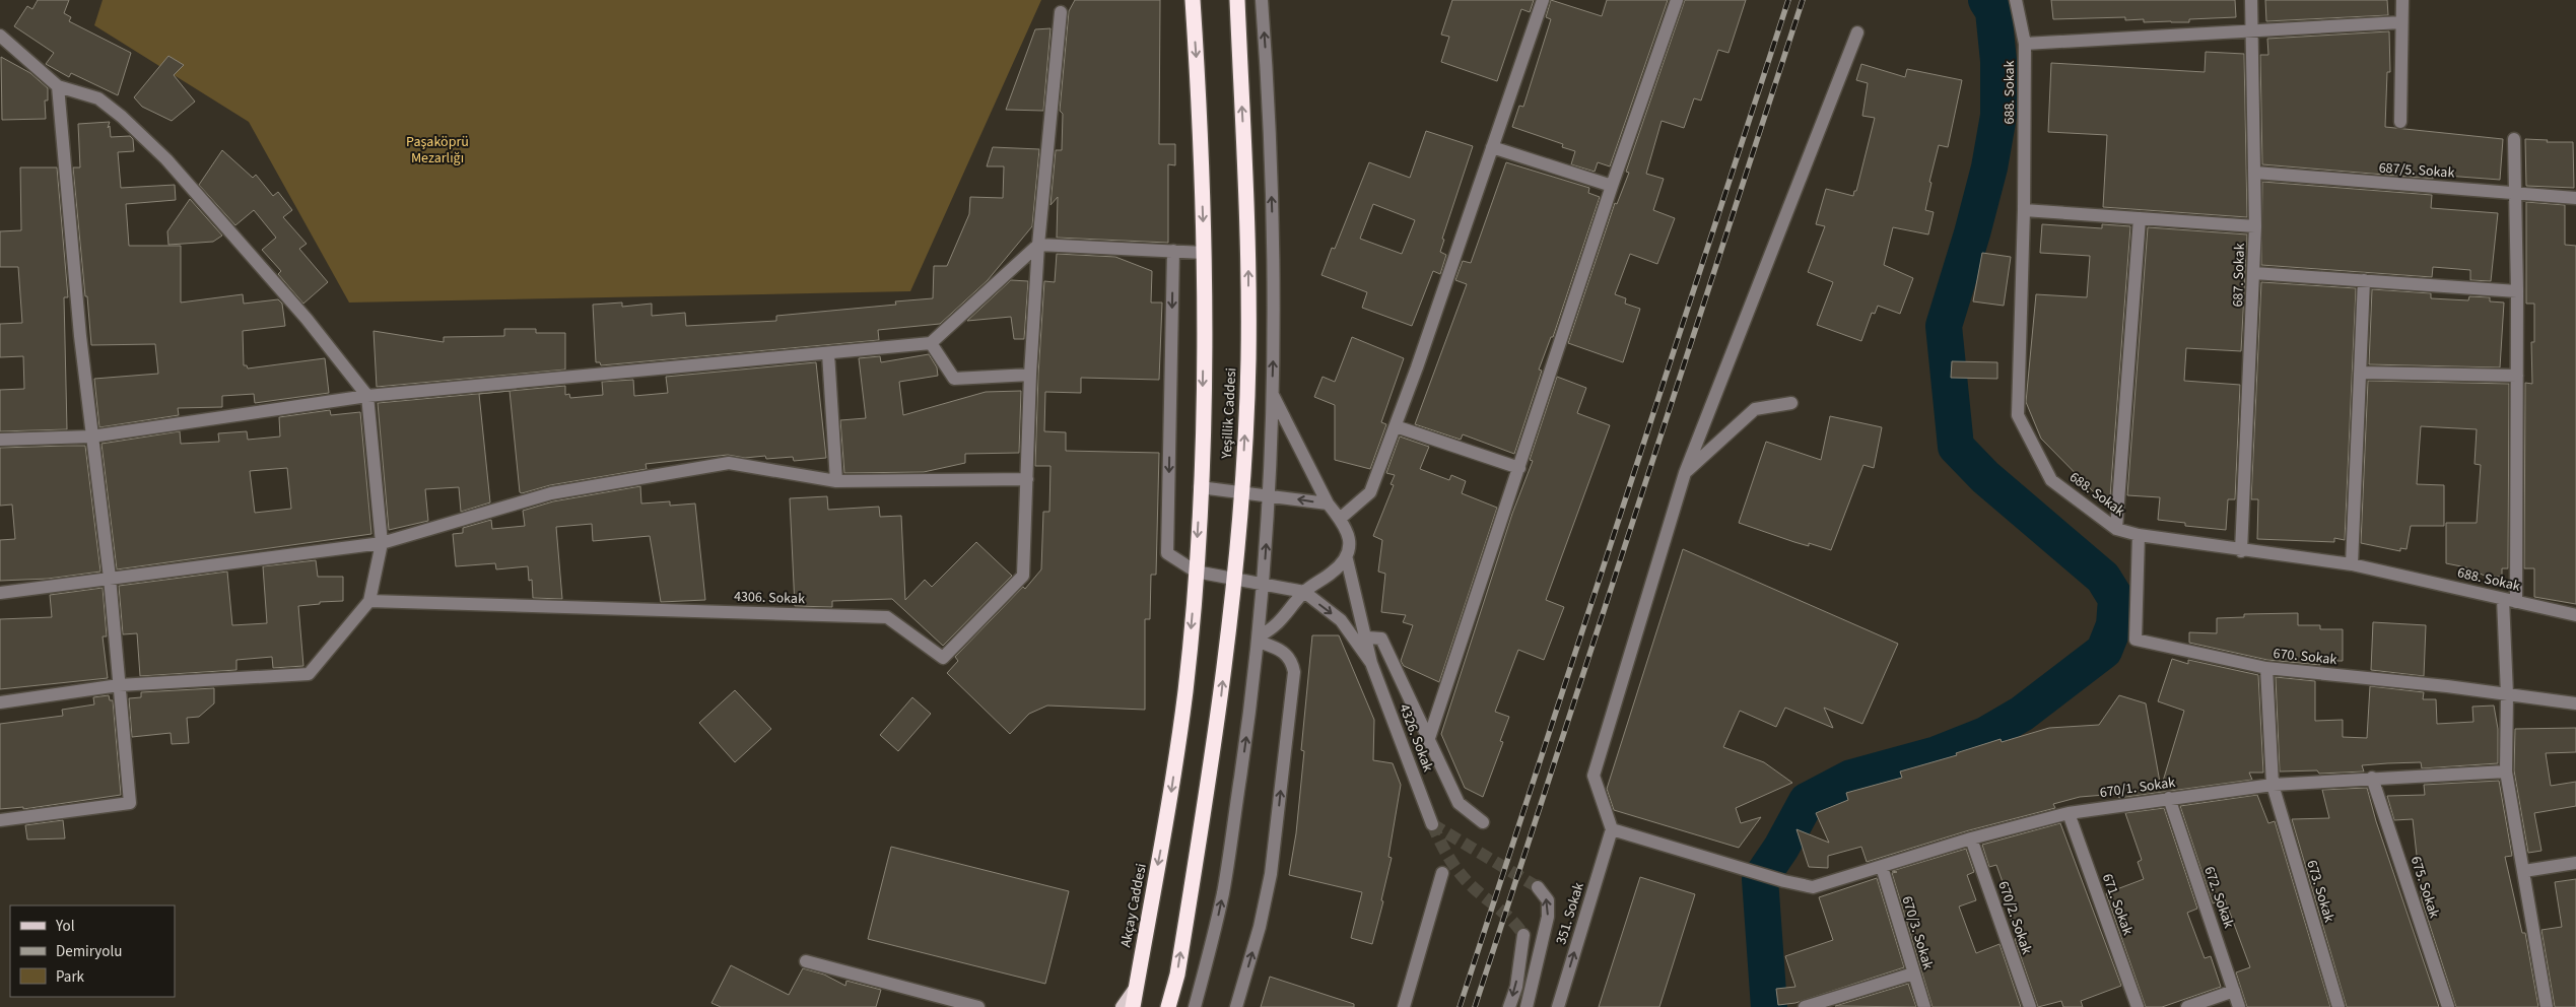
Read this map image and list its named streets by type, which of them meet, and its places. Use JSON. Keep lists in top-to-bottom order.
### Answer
{
  "streets": {
    "highway": ["Yeşillik Caddesi", "Akçay Caddesi"],
    "street": [
      "688. Sokak",
      "687/5. Sokak",
      "687. Sokak",
      "4306. Sokak",
      "670. Sokak",
      "4326. Sokak",
      "670/1. Sokak",
      "675. Sokak",
      "673. Sokak",
      "672. Sokak",
      "671. Sokak",
      "351. Sokak",
      "670/2. Sokak",
      "670/3. Sokak"
    ]
  },
  "crossings": [
    ["688. Sokak", "687. Sokak"],
    ["688. Sokak", "670. Sokak"],
    ["687/5. Sokak", "687. Sokak"],
    ["Yeşillik Caddesi", "Akçay Caddesi"],
    ["670. Sokak", "673. Sokak"],
    ["670/1. Sokak", "675. Sokak"],
    ["670/1. Sokak", "673. Sokak"],
    ["670/1. Sokak", "672. Sokak"],
    ["670/1. Sokak", "671. Sokak"],
    ["670/1. Sokak", "351. Sokak"],
    ["670/1. Sokak", "670/2. Sokak"],
    ["670/1. Sokak", "670/3. Sokak"]
  ],
  "one_way": ["Akçay Caddesi", "351. Sokak"],
  "parks": ["Paşaköprü Mezarlığı"],
  "legend": ["Yol", "Demiryolu", "Park"]
}
